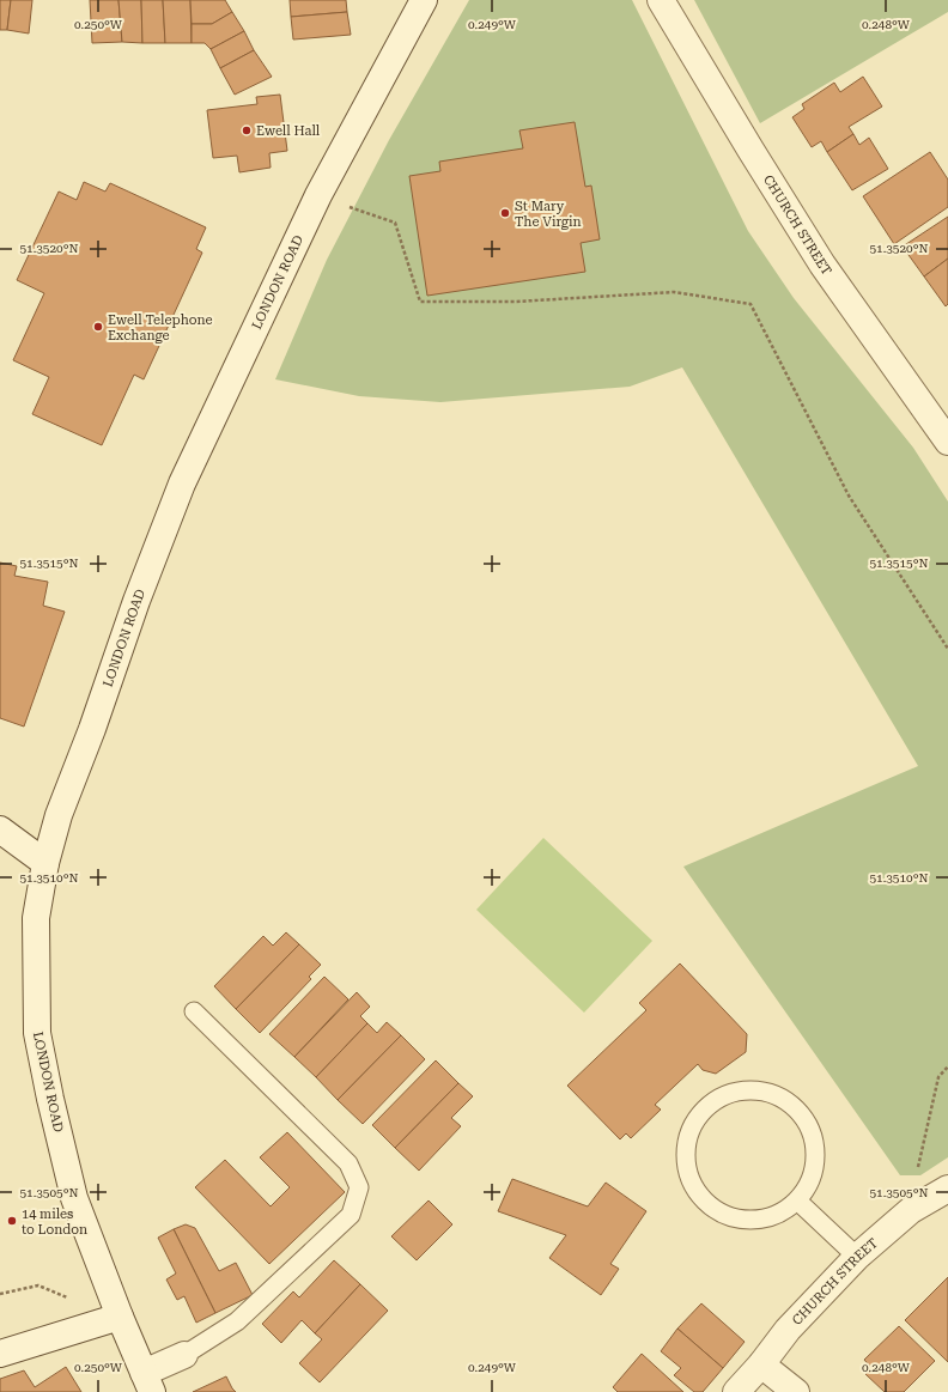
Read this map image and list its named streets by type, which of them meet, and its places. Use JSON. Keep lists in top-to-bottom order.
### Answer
{
  "streets": {
    "main road": ["CHURCH STREET", "LONDON ROAD"]
  },
  "places": [
    "Ewell Hall",
    "St Mary The Virgin",
    "Ewell Telephone Exchange",
    "14 miles to London"
  ],
  "coordinates": [
    "0.250°W",
    "0.249°W",
    "0.248°W",
    "51.3520°N",
    "51.3515°N",
    "51.3510°N",
    "51.3505°N"
  ]
}
